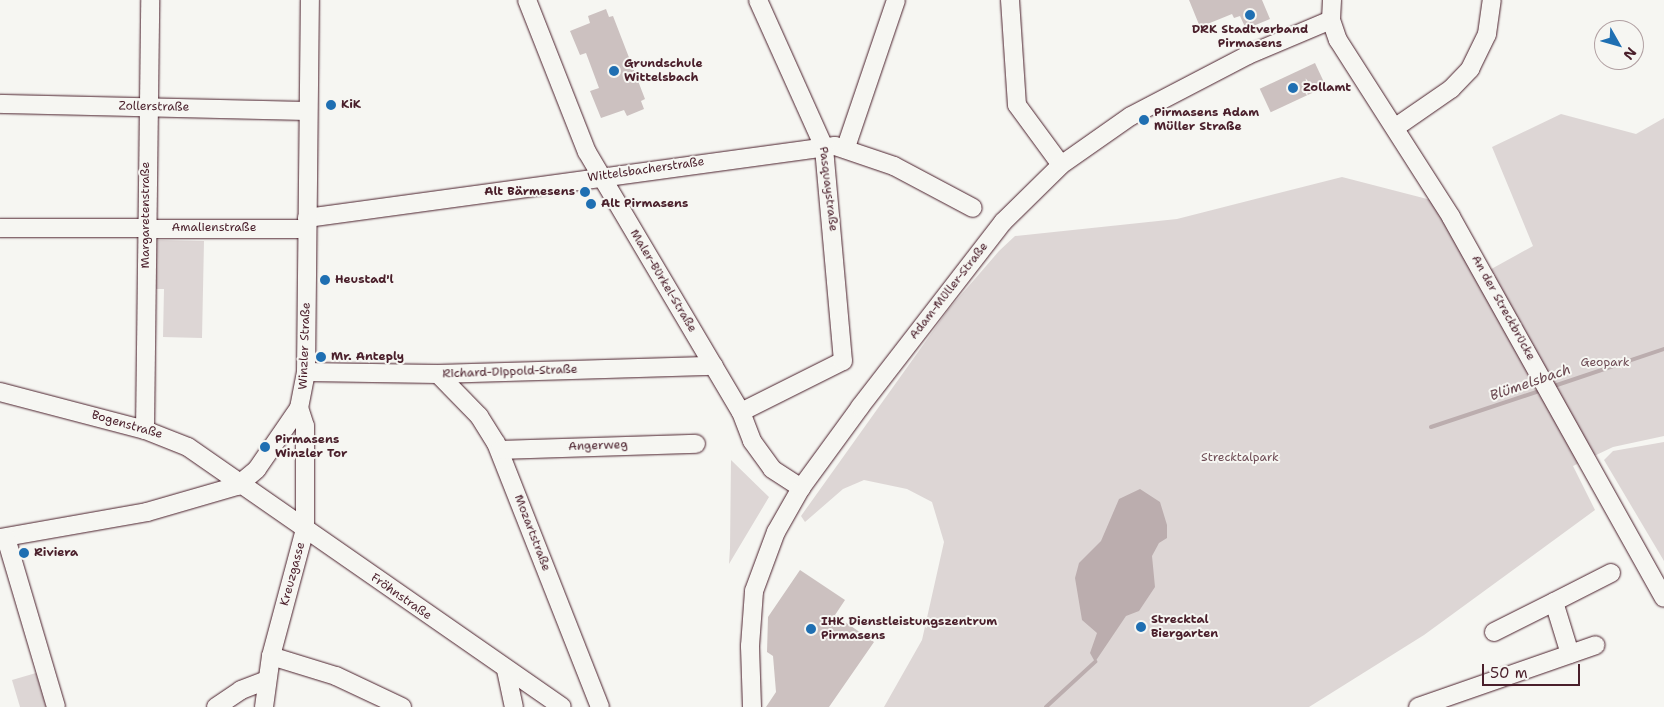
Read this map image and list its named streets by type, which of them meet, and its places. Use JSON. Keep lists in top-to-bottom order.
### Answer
{
  "streets": {
    "street": [
      "Zollerstraße",
      "Wittelsbacherstraße",
      "Pasquaystraße",
      "Margaretenstraße",
      "Amalienstraße",
      "Maler-Bürkel-Straße",
      "Adam-Müller-Straße",
      "An der Streckbrücke",
      "Winzler Straße",
      "Richard-Dippold-Straße",
      "Bogenstraße",
      "Angerweg",
      "Mozartstraße",
      "Kreuzgasse",
      "Fröhnstraße"
    ]
  },
  "crossings": [
    ["Zollerstraße", "Margaretenstraße"],
    ["Zollerstraße", "Winzler Straße"],
    ["Wittelsbacherstraße", "Pasquaystraße"],
    ["Wittelsbacherstraße", "Amalienstraße"],
    ["Wittelsbacherstraße", "Maler-Bürkel-Straße"],
    ["Wittelsbacherstraße", "Winzler Straße"],
    ["Pasquaystraße", "Maler-Bürkel-Straße"],
    ["Margaretenstraße", "Amalienstraße"],
    ["Margaretenstraße", "Bogenstraße"],
    ["Amalienstraße", "Winzler Straße"],
    ["Maler-Bürkel-Straße", "Adam-Müller-Straße"],
    ["Maler-Bürkel-Straße", "Richard-Dippold-Straße"],
    ["Winzler Straße", "Richard-Dippold-Straße"],
    ["Winzler Straße", "Bogenstraße"],
    ["Winzler Straße", "Kreuzgasse"],
    ["Winzler Straße", "Fröhnstraße"],
    ["Richard-Dippold-Straße", "Mozartstraße"],
    ["Bogenstraße", "Fröhnstraße"],
    ["Angerweg", "Mozartstraße"],
    ["Kreuzgasse", "Fröhnstraße"]
  ],
  "water": ["Blümelsbach"],
  "parks": ["Geopark", "Strecktalpark"],
  "places": [
    "DRK Stadtverband Pirmasens",
    "Grundschule Wittelsbach",
    "Zollamt",
    "KiK",
    "Pirmasens Adam Müller Straße",
    "Alt Bärmesens",
    "Alt Pirmasens",
    "Heustad'l",
    "Mr. Anteply",
    "Pirmasens Winzler Tor",
    "Riviera",
    "Strecktal Biergarten",
    "IHK Dienstleistungszentrum Pirmasens"
  ],
  "scale_bar": "50 m",
  "north": "bottom right"
}
